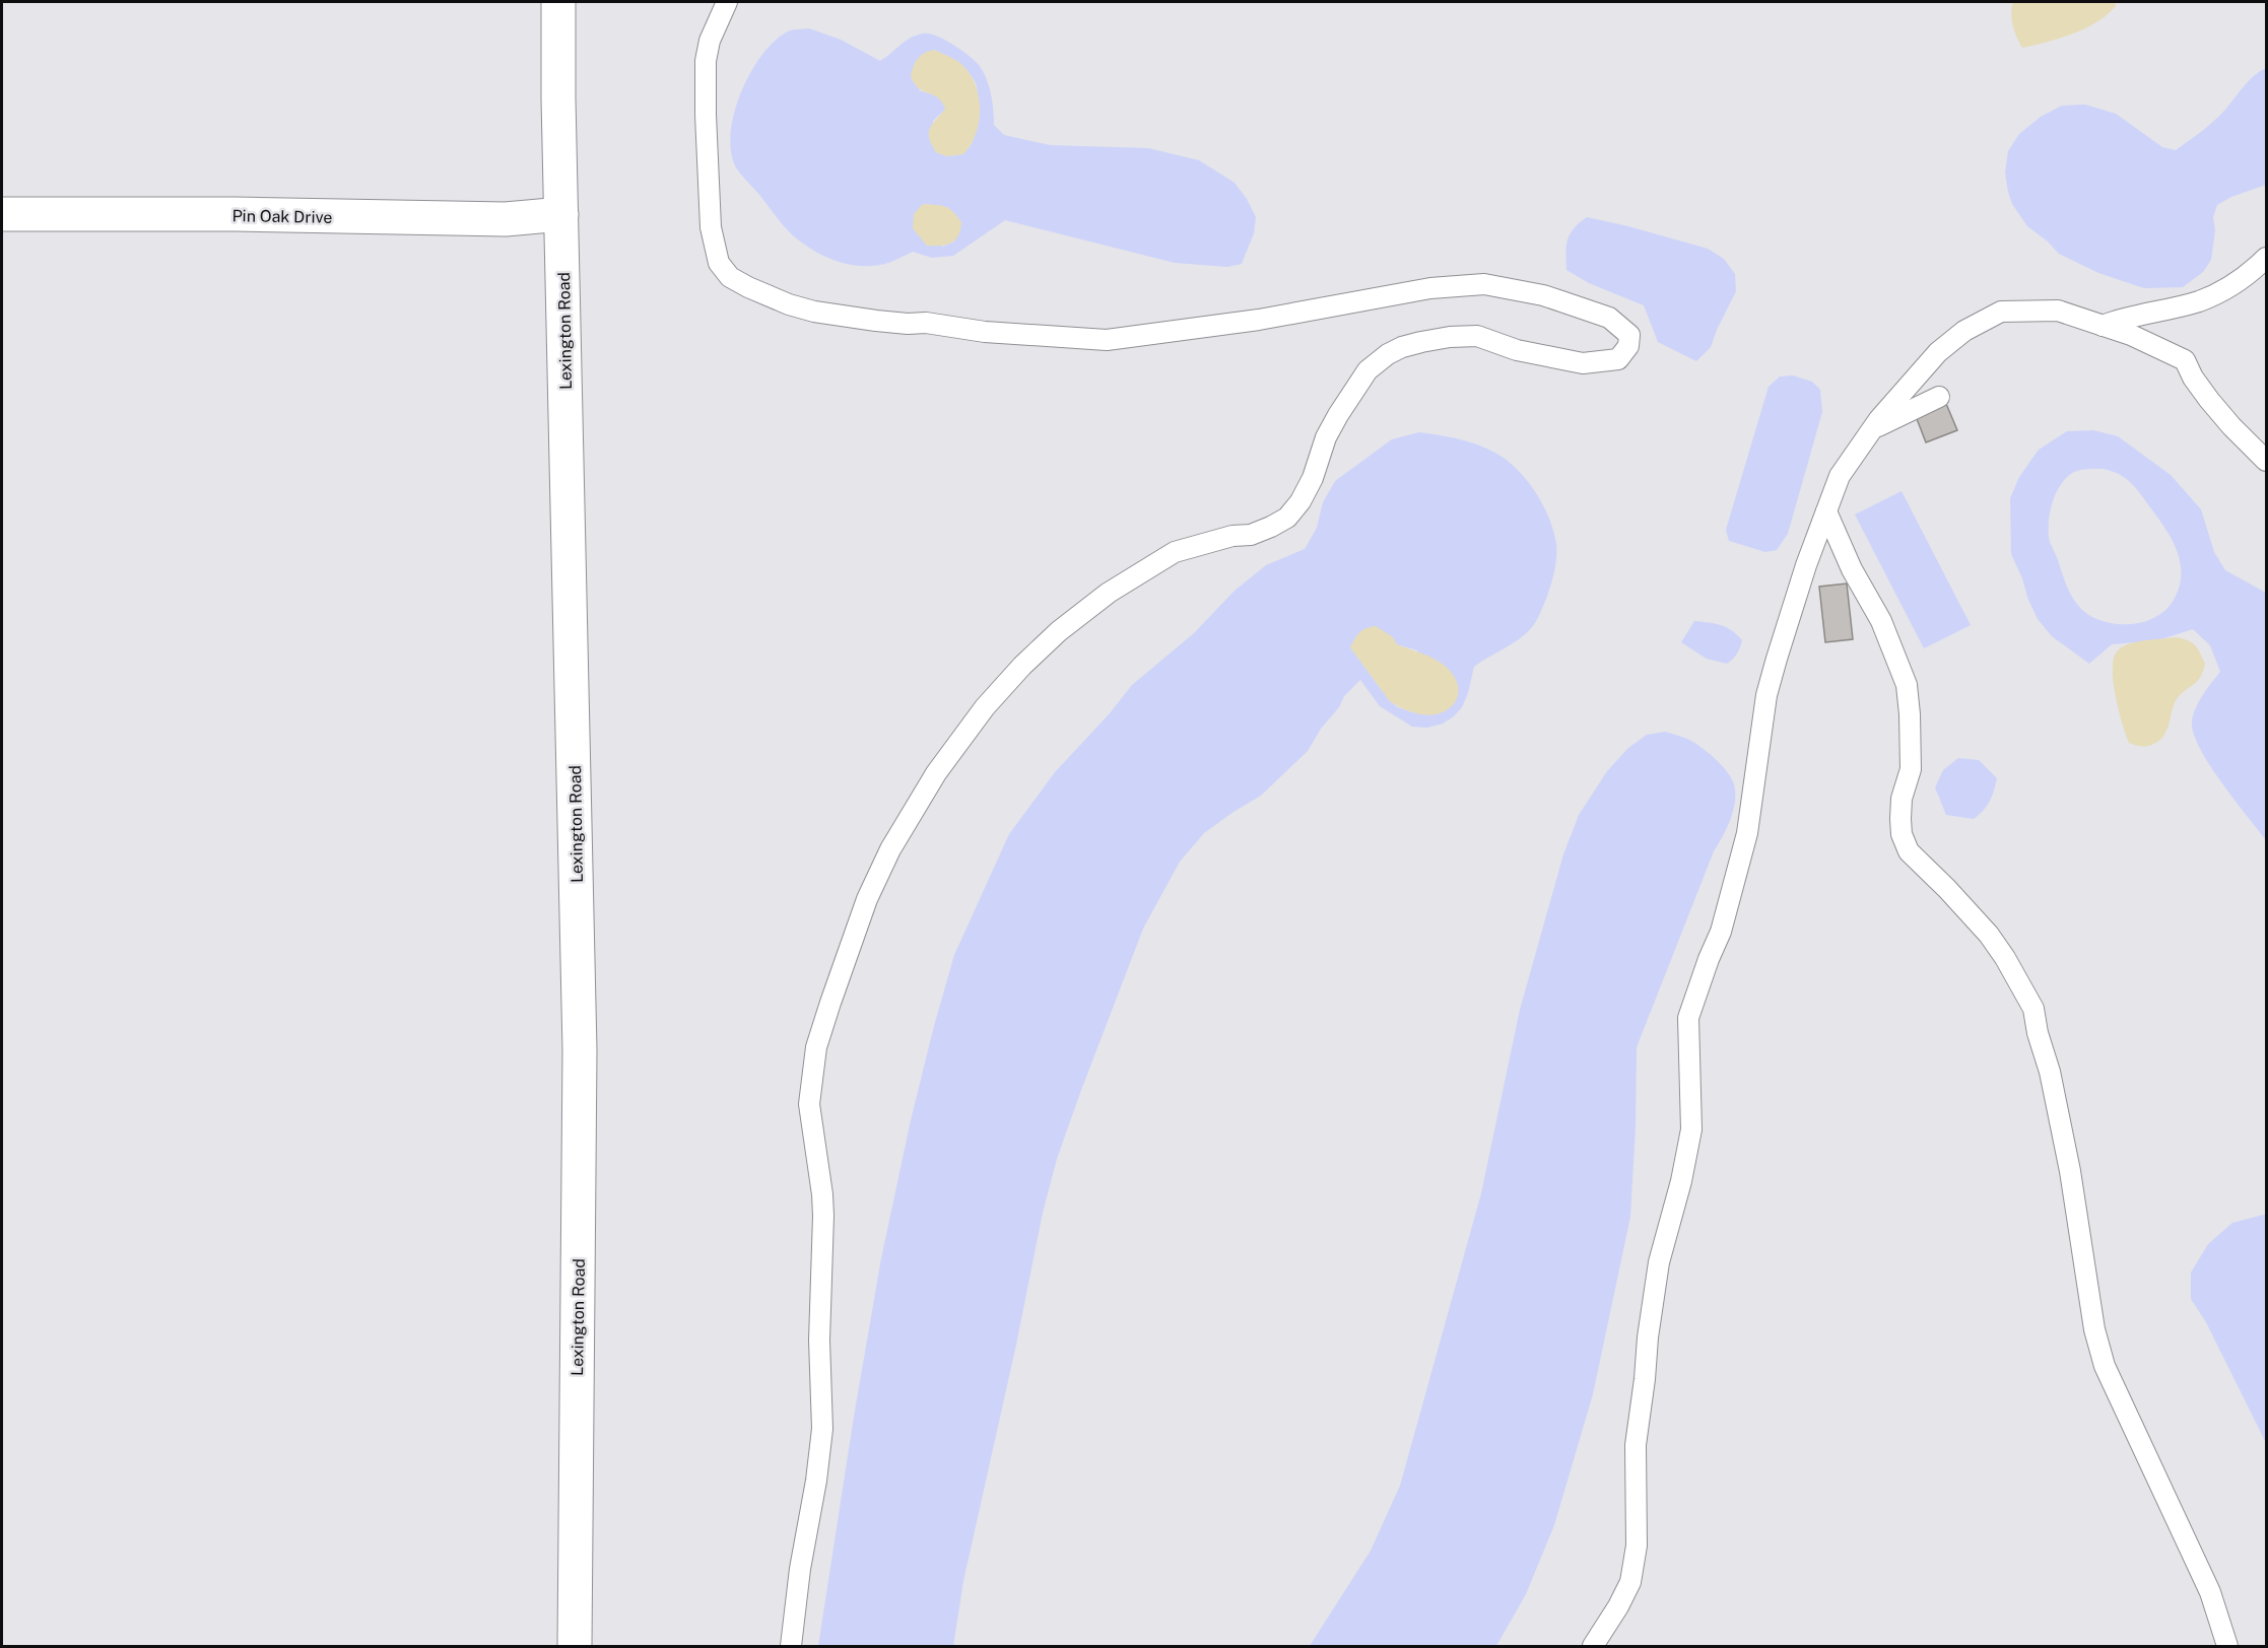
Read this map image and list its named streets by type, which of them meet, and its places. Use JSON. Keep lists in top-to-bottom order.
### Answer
{
  "streets": {
    "main road": ["Pin Oak Drive", "Lexington Road"]
  },
  "crossings": [
    ["Pin Oak Drive", "Lexington Road"]
  ]
}
